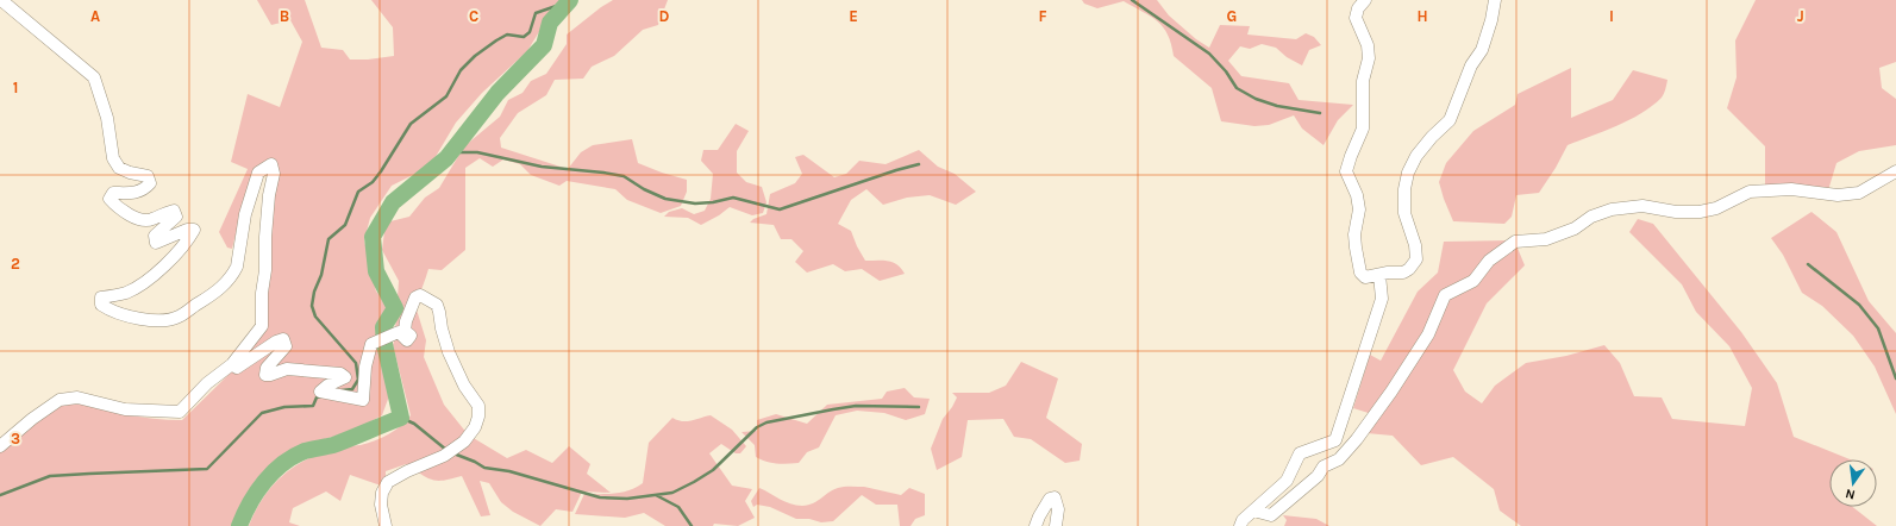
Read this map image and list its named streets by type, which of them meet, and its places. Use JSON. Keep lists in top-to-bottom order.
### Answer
{
  "north": "bottom",
  "grid": {
    "columns": [
      "A",
      "B",
      "C",
      "D",
      "E",
      "F",
      "G",
      "H",
      "I",
      "J"
    ],
    "rows": ["1", "2", "3"]
  }
}
